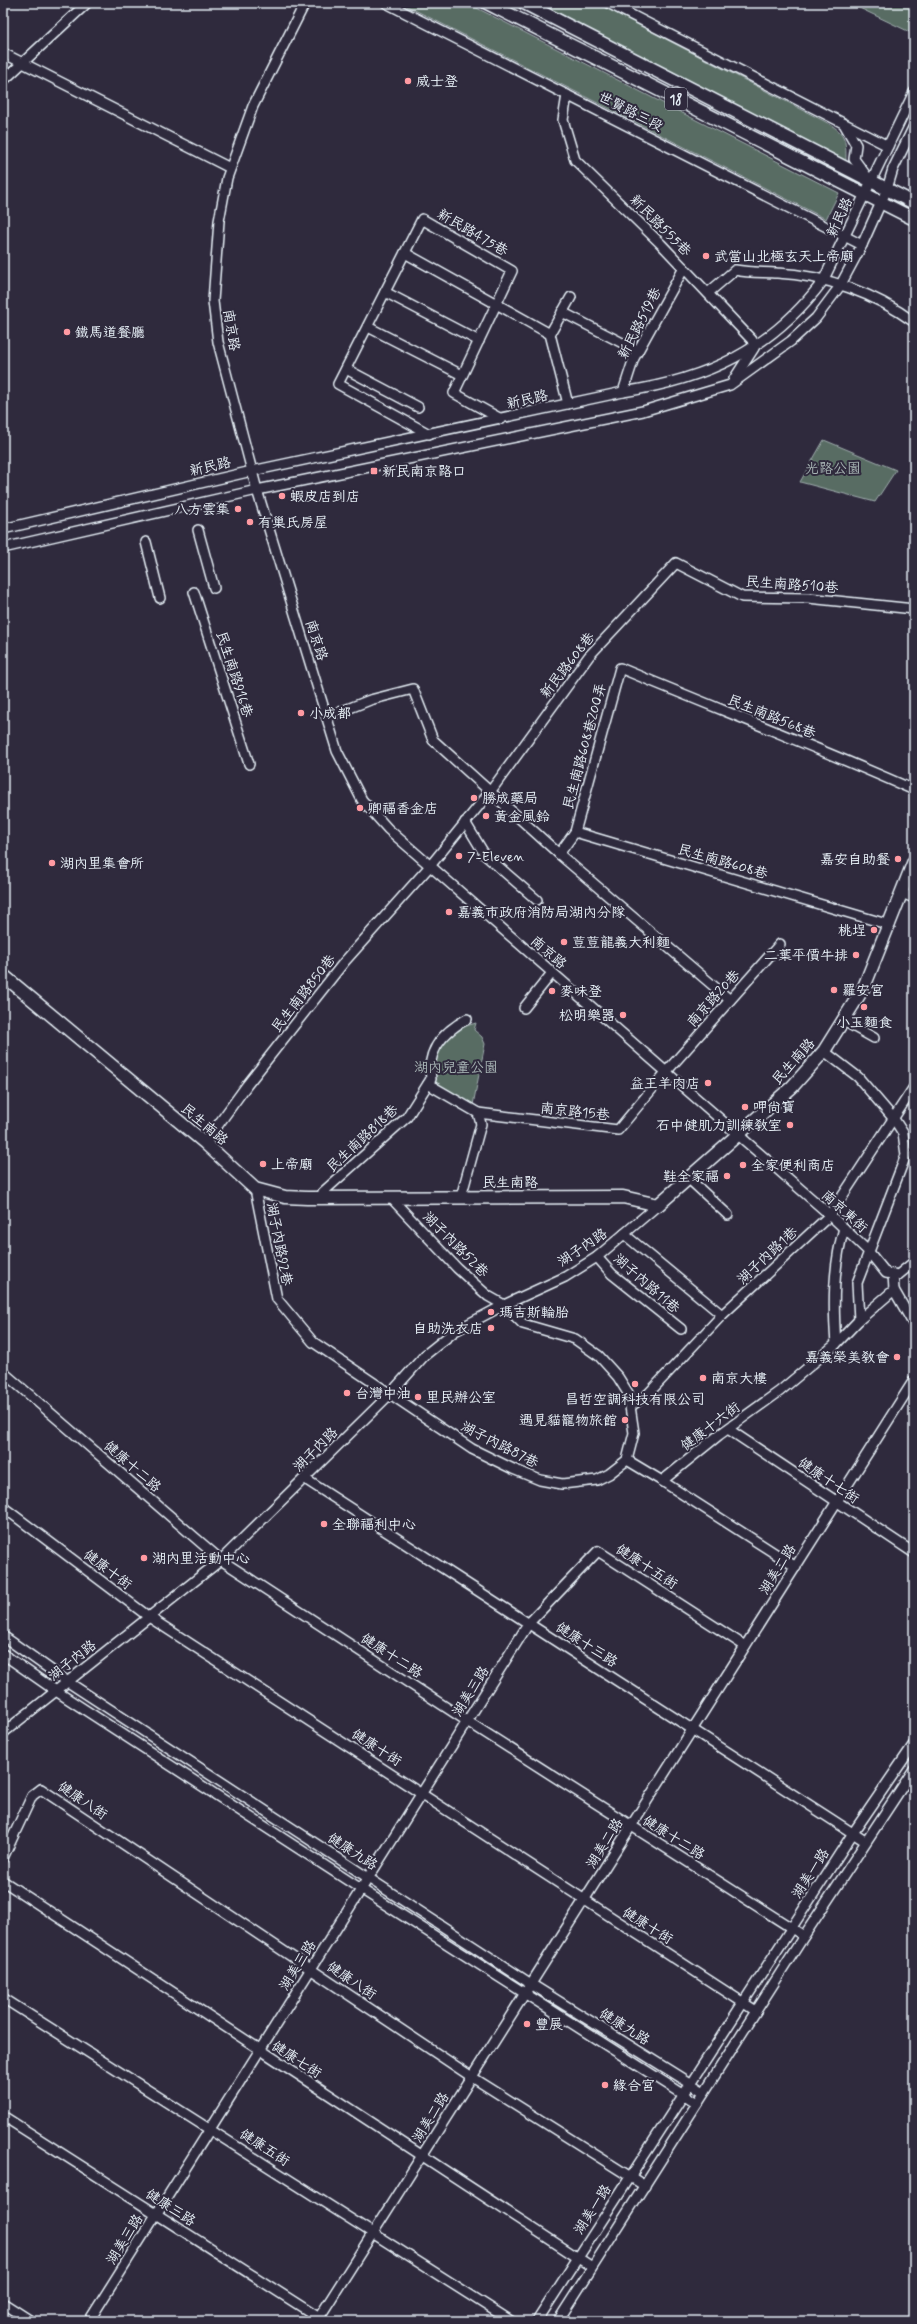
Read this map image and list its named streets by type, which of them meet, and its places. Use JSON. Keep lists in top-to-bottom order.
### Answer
{
  "streets": {
    "main road": ["18", "民生南路"],
    "street": [
      "世賢路三段",
      "新民路",
      "新民路555巷",
      "新民路475巷",
      "新民路519巷",
      "南京路",
      "民生南路510巷",
      "新民路608巷",
      "民生南路916巷",
      "民生南路568巷",
      "民生南路608巷200弄",
      "民生南路608巷",
      "民生南路850巷",
      "南京路20巷",
      "南京路15巷",
      "民生南路818巷",
      "南京東街",
      "湖子內路92巷",
      "湖子內路52巷",
      "湖子內路",
      "湖子內路1巷",
      "湖子內路11巷",
      "健康十六街",
      "湖子內路87巷",
      "健康十二路",
      "健康十七街",
      "健康十五街",
      "健康十街",
      "湖美二路",
      "健康十三路",
      "湖美三路",
      "健康八街",
      "健康九路",
      "湖美一路",
      "健康七街",
      "健康五街",
      "健康三路"
    ]
  },
  "crossings": [
    ["18", "新民路"],
    ["世賢路三段", "新民路"],
    ["世賢路三段", "新民路555巷"],
    ["新民路", "新民路555巷"],
    ["新民路", "新民路475巷"],
    ["新民路", "新民路519巷"],
    ["新民路", "南京路"],
    ["新民路555巷", "新民路519巷"],
    ["南京路", "民生南路850巷"],
    ["南京路", "南京路20巷"],
    ["南京路", "民生南路"],
    ["南京路", "南京路15巷"],
    ["南京路", "南京東街"],
    ["民生南路510巷", "新民路608巷"],
    ["新民路608巷", "民生南路850巷"],
    ["民生南路568巷", "民生南路608巷200弄"],
    ["民生南路608巷200弄", "民生南路608巷"],
    ["民生南路608巷", "民生南路"],
    ["民生南路850巷", "民生南路"],
    ["南京路20巷", "南京路15巷"],
    ["民生南路", "民生南路818巷"],
    ["民生南路", "南京東街"],
    ["民生南路", "湖子內路92巷"],
    ["民生南路", "湖子內路52巷"],
    ["民生南路", "湖子內路"],
    ["南京路15巷", "民生南路818巷"],
    ["南京東街", "湖子內路1巷"],
    ["湖子內路92巷", "湖子內路"],
    ["湖子內路92巷", "湖子內路87巷"],
    ["湖子內路52巷", "湖子內路"],
    ["湖子內路52巷", "湖子內路1巷"],
    ["湖子內路52巷", "湖子內路87巷"],
    ["湖子內路", "湖子內路11巷"],
    ["湖子內路", "湖子內路87巷"],
    ["湖子內路", "健康十二路"],
    ["湖子內路", "健康十街"],
    ["湖子內路", "健康十三路"],
    ["湖子內路", "健康九路"],
    ["健康十六街", "健康十七街"],
    ["健康十二路", "湖美二路"],
    ["健康十二路", "湖美三路"],
    ["健康十二路", "湖美一路"],
    ["健康十七街", "湖美二路"],
    ["健康十五街", "湖美二路"],
    ["健康十五街", "健康十三路"],
    ["健康十五街", "湖美三路"],
    ["健康十街", "湖美二路"],
    ["健康十街", "湖美三路"],
    ["健康十街", "湖美一路"],
    ["湖美二路", "健康十三路"],
    ["湖美二路", "健康八街"],
    ["湖美二路", "健康九路"],
    ["湖美二路", "健康七街"],
    ["湖美二路", "健康五街"],
    ["湖美二路", "健康三路"],
    ["健康十三路", "湖美三路"],
    ["健康十三路", "湖美一路"],
    ["湖美三路", "健康八街"],
    ["湖美三路", "健康九路"],
    ["湖美三路", "健康七街"],
    ["湖美三路", "健康五街"],
    ["湖美三路", "健康三路"],
    ["健康八街", "湖美一路"],
    ["健康九路", "湖美一路"],
    ["湖美一路", "健康七街"]
  ],
  "parks": ["光路公園", "湖內兒童公園"],
  "places": {
    "other": [
      "威士登",
      "武當山北極玄天上帝廟",
      "鐵馬道餐廳",
      "蝦皮店到店",
      "八方雲集",
      "有巢氏房屋",
      "小成都",
      "勝成藥局",
      "卿福香金店",
      "黃金風鈴",
      "7-Eleven",
      "嘉安自助餐",
      "湖內里集會所",
      "嘉義市政府消防局湖內分隊",
      "桃埕",
      "荳荳龍義大利麵",
      "二葉平價牛排",
      "羅安宮",
      "麥味登",
      "小玉麵食",
      "松明樂器",
      "益王羊肉店",
      "呷尚寶",
      "石中健肌力訓練教室",
      "上帝廟",
      "全家便利商店",
      "鞋全家福",
      "瑪吉斯輪胎",
      "自助洗衣店",
      "嘉義榮美教會",
      "南京大樓",
      "昌哲空調科技有限公司",
      "台灣中油",
      "里民辦公室",
      "遇見貓寵物旅館",
      "全聯福利中心",
      "湖內里活動中心",
      "豐展",
      "緣合宮"
    ],
    "transit": ["新民南京路口"]
  }
}
